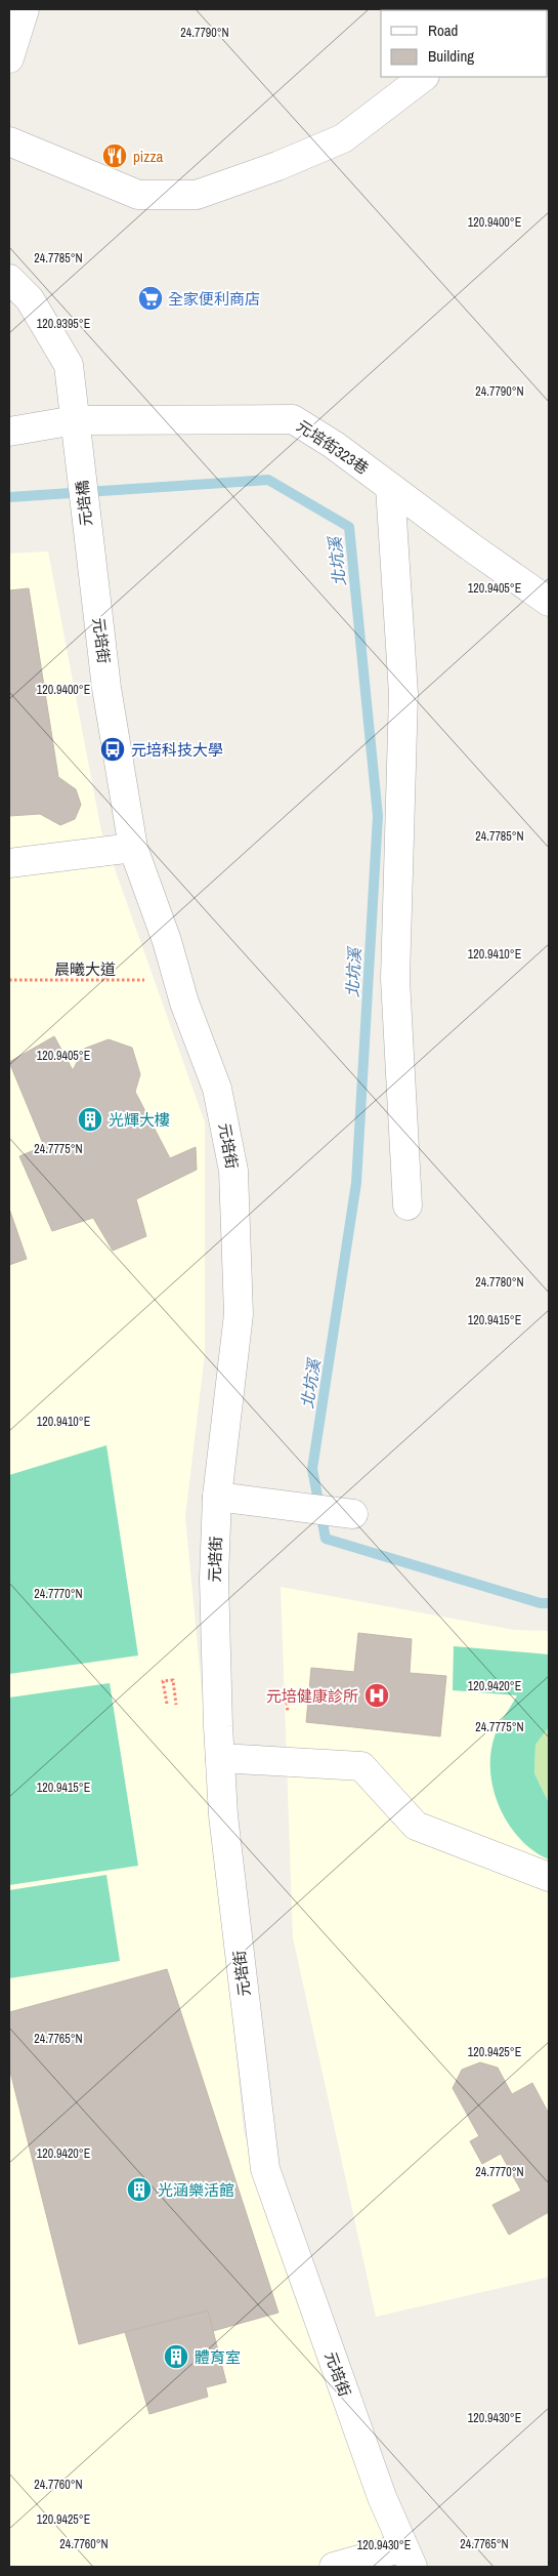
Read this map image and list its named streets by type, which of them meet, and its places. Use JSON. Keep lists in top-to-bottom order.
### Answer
{
  "streets": {
    "street": ["元培街323巷", "元培橋", "元培街"],
    "path": ["晨曦大道"]
  },
  "crossings": [
    ["元培街323巷", "元培橋"],
    ["元培橋", "元培街"]
  ],
  "water": ["北坑溪"],
  "places": {
    "restaurant": ["pizza"],
    "supermarket": ["全家便利商店"],
    "bus stop": ["元培科技大學"],
    "building": ["光輝大樓", "光涵樂活館", "體育室"],
    "hospital": ["元培健康診所"]
  },
  "legend": ["Road", "Building"],
  "coordinates": [
    "24.7790°N",
    "120.9400°E",
    "24.7785°N",
    "120.9395°E",
    "120.9405°E",
    "120.9410°E",
    "24.7775°N",
    "24.7780°N",
    "120.9415°E",
    "24.7770°N",
    "120.9420°E",
    "24.7765°N",
    "120.9425°E",
    "120.9430°E",
    "24.7760°N"
  ]
}
